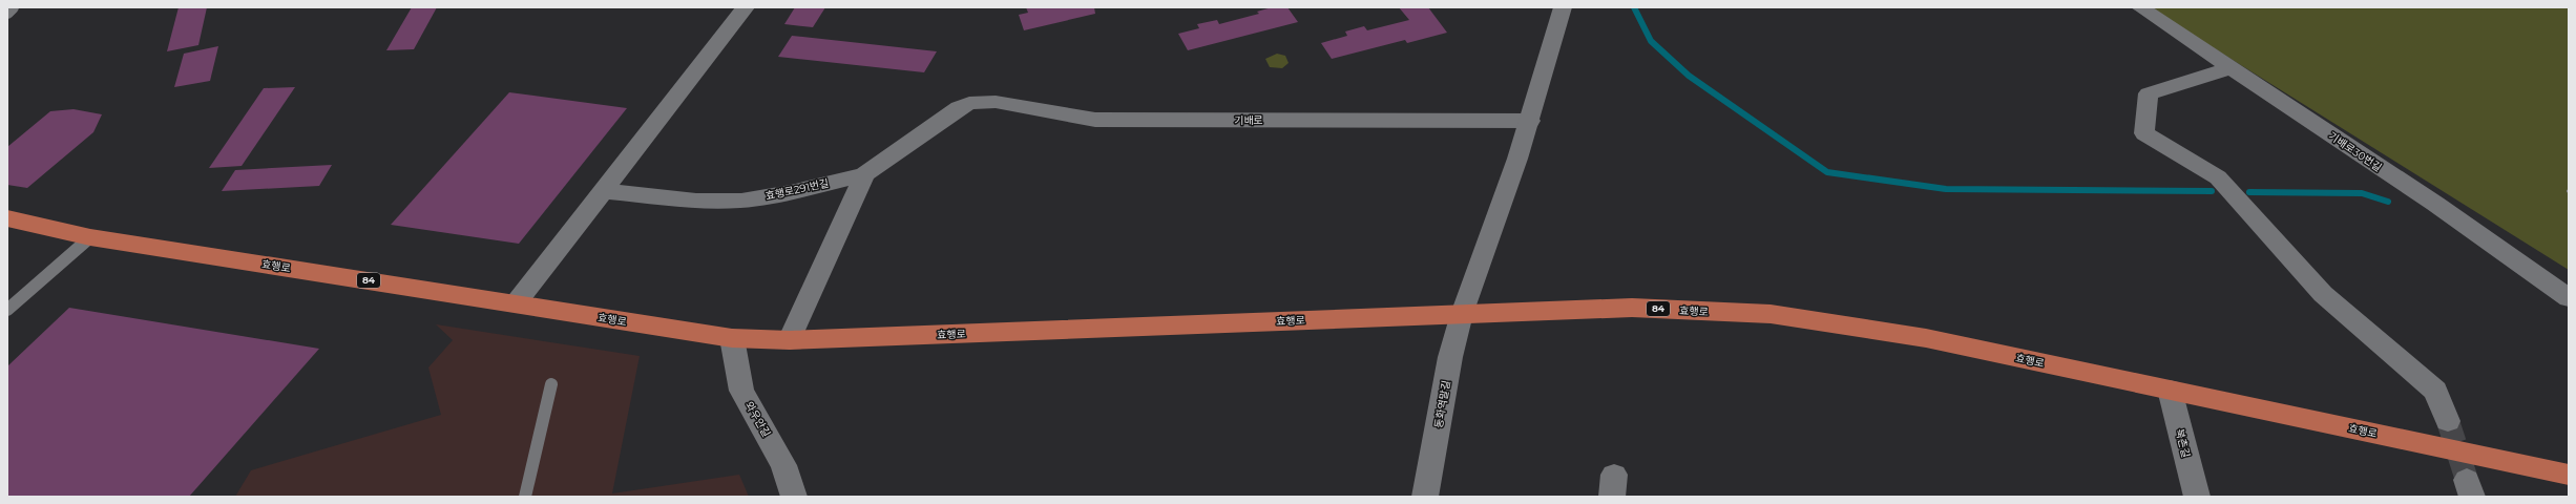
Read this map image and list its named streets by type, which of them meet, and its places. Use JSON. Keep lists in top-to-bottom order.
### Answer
{
  "streets": {
    "main road": ["효행로", "84"],
    "street": [
      "기배로",
      "기배로30번길",
      "효행로291번길",
      "동화역말길",
      "와우안길",
      "북촌길"
    ]
  },
  "crossings": [
    ["기배로", "효행로291번길"],
    ["효행로", "동화역말길"],
    ["효행로", "와우안길"],
    ["효행로", "북촌길"]
  ]
}
